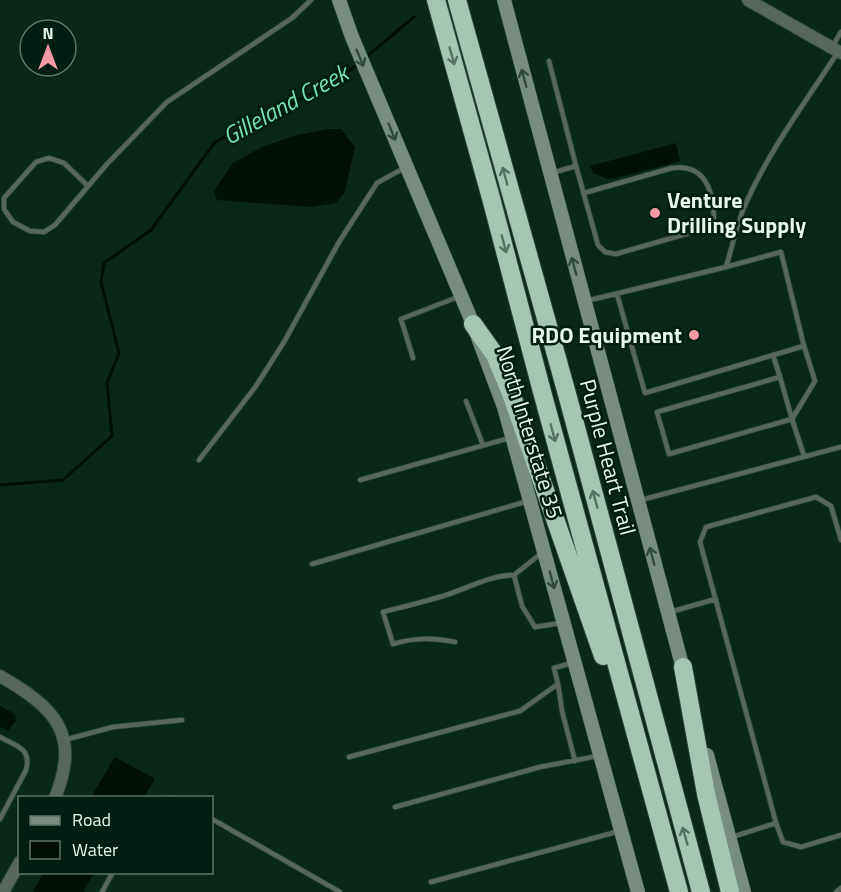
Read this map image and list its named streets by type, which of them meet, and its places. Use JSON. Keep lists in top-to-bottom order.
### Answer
{
  "streets": {
    "highway": ["Purple Heart Trail"],
    "main road": ["North Interstate 35"]
  },
  "water": ["Gilleland Creek"],
  "places": ["Venture Drilling Supply", "RDO Equipment"],
  "legend": ["Road", "Water"],
  "north": "top"
}
